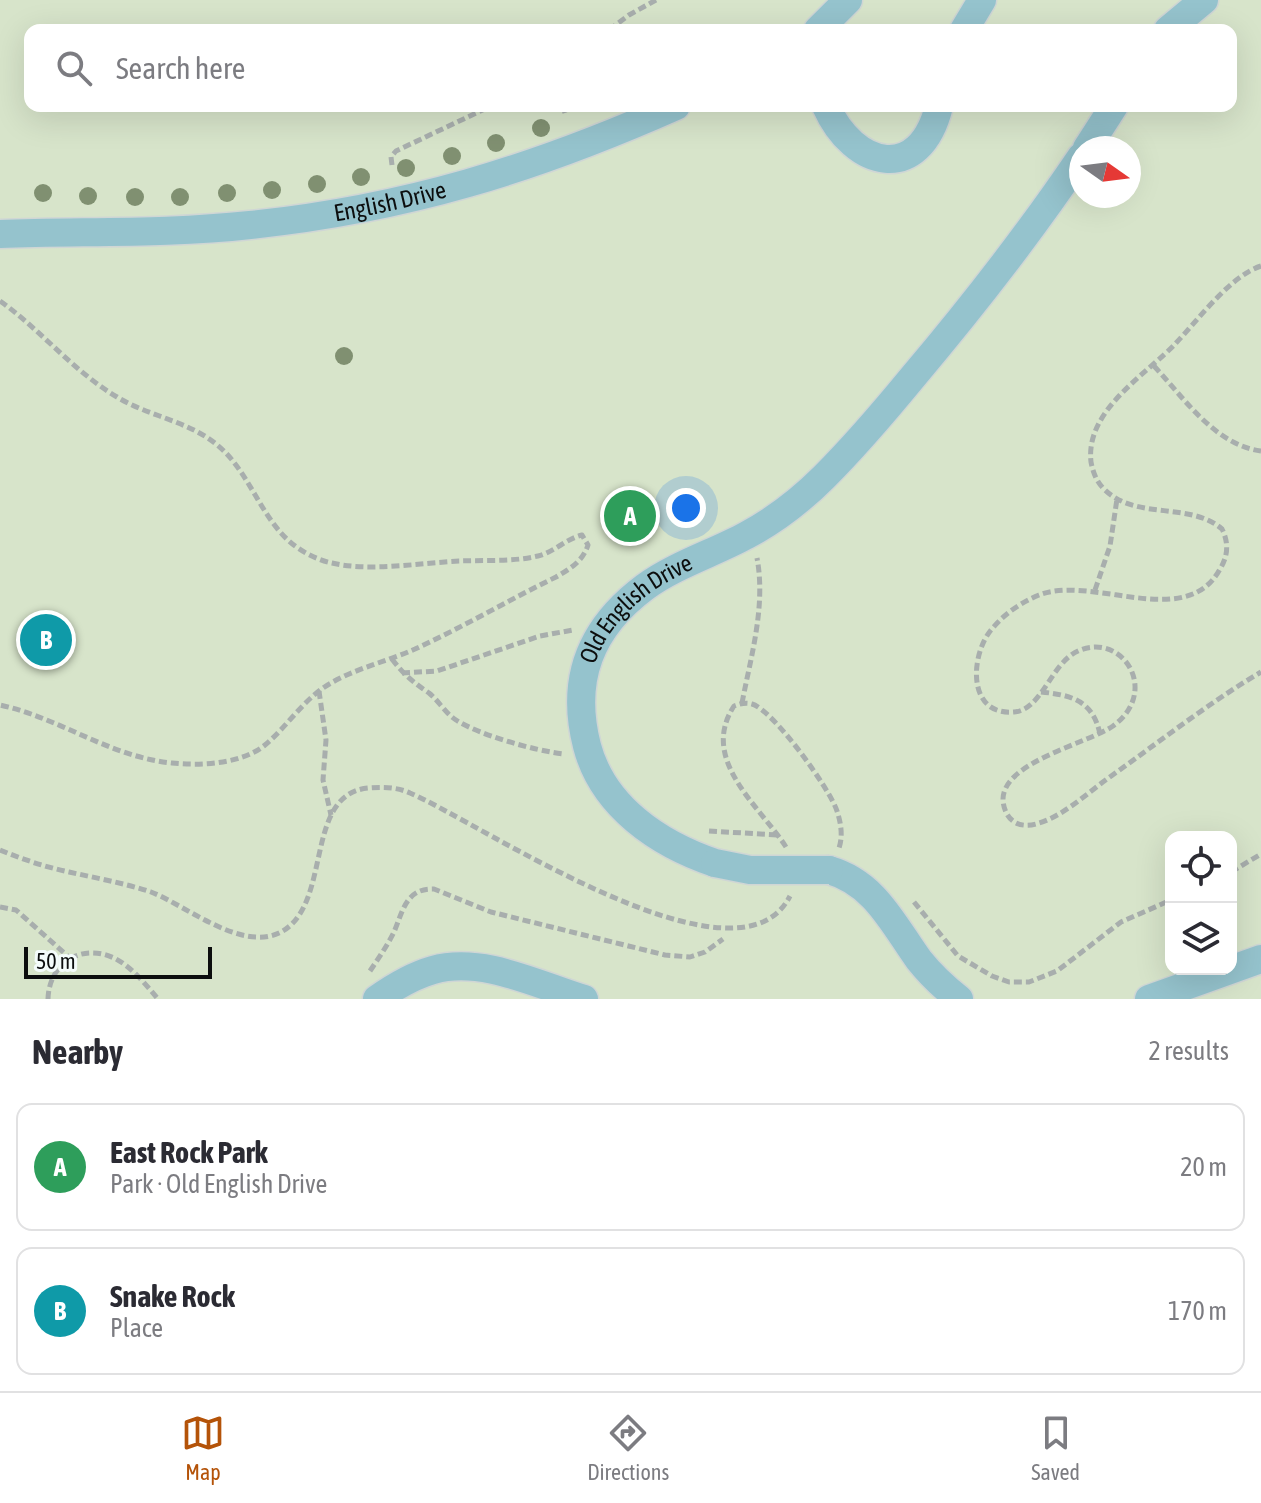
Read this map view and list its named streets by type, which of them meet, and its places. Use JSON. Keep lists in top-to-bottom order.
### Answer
{
  "streets": {
    "street": ["English Drive", "Old English Drive"]
  },
  "scale_bar": "50 m",
  "north": "right",
  "page": {
    "search": "Search here",
    "pins": ["A", "B"],
    "scale": "50 m",
    "heading": ["Nearby", "2 results"],
    "list": [
      {
        "mark": "A",
        "name": "East Rock Park",
        "note": "Park · Old English Drive",
        "value": "20 m"
      },
      {
        "mark": "B",
        "name": "Snake Rock",
        "note": "Place",
        "value": "170 m"
      }
    ],
    "nav": ["Map", "Directions", "Saved"]
  }
}
